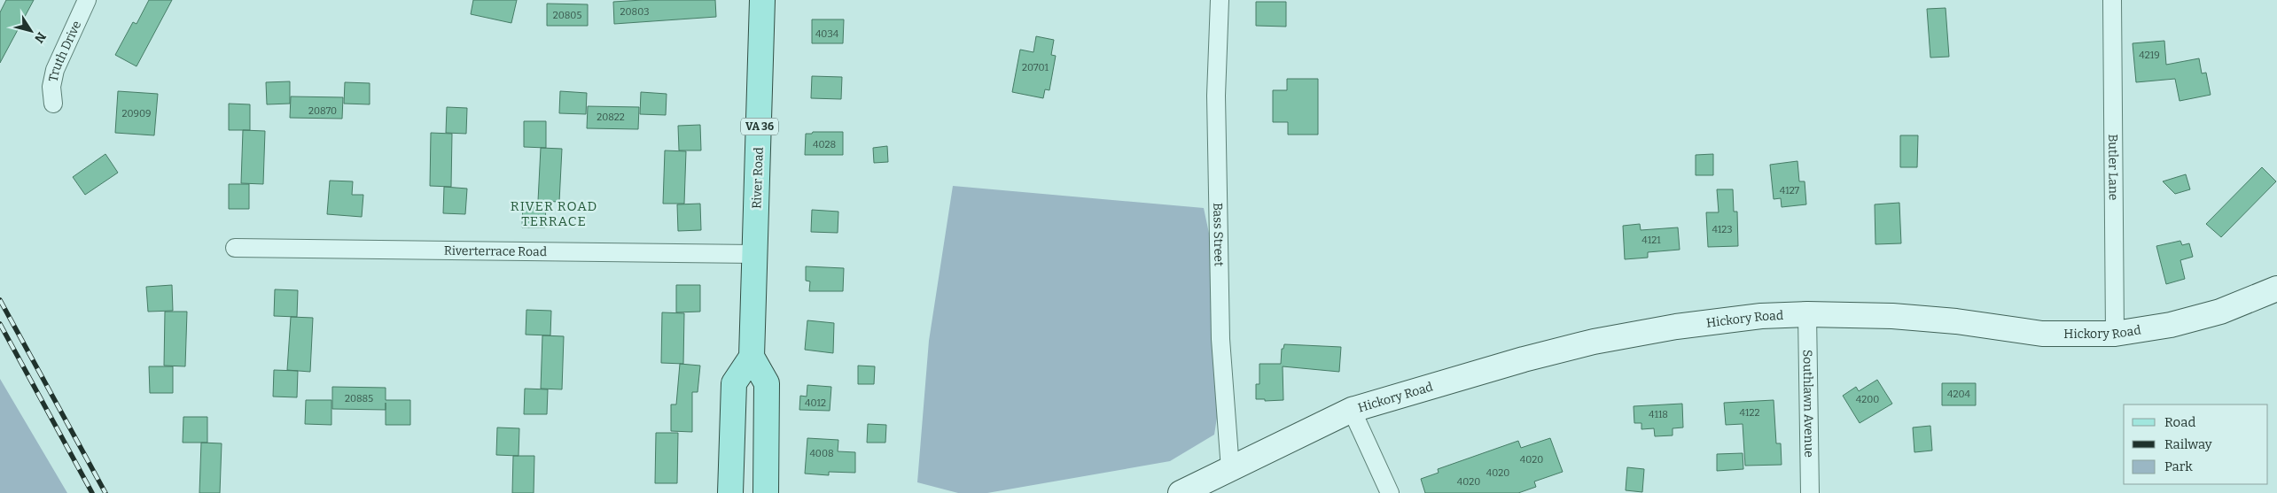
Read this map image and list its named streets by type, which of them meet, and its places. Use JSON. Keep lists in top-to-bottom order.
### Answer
{
  "streets": {
    "main road": ["VA 36", "River Road", "Hickory Road"],
    "street": [
      "Truth Drive",
      "Butler Lane",
      "Bass Street",
      "Riverterrace Road",
      "Southlawn Avenue"
    ]
  },
  "crossings": [
    ["Butler Lane", "Hickory Road"],
    ["River Road", "Riverterrace Road"],
    ["Bass Street", "Hickory Road"],
    ["Hickory Road", "Southlawn Avenue"]
  ],
  "districts": ["RIVER ROAD TERRACE"],
  "house_numbers": [
    "20803",
    "20805",
    "4034",
    "4219",
    "20701",
    "20870",
    "20909",
    "20822",
    "4028",
    "4127",
    "4123",
    "4121",
    "4204",
    "20885",
    "4200",
    "4012",
    "4122",
    "4118",
    "4008",
    "4020",
    "4020",
    "4020"
  ],
  "legend": ["Road", "Railway", "Park"],
  "north": "bottom right"
}
